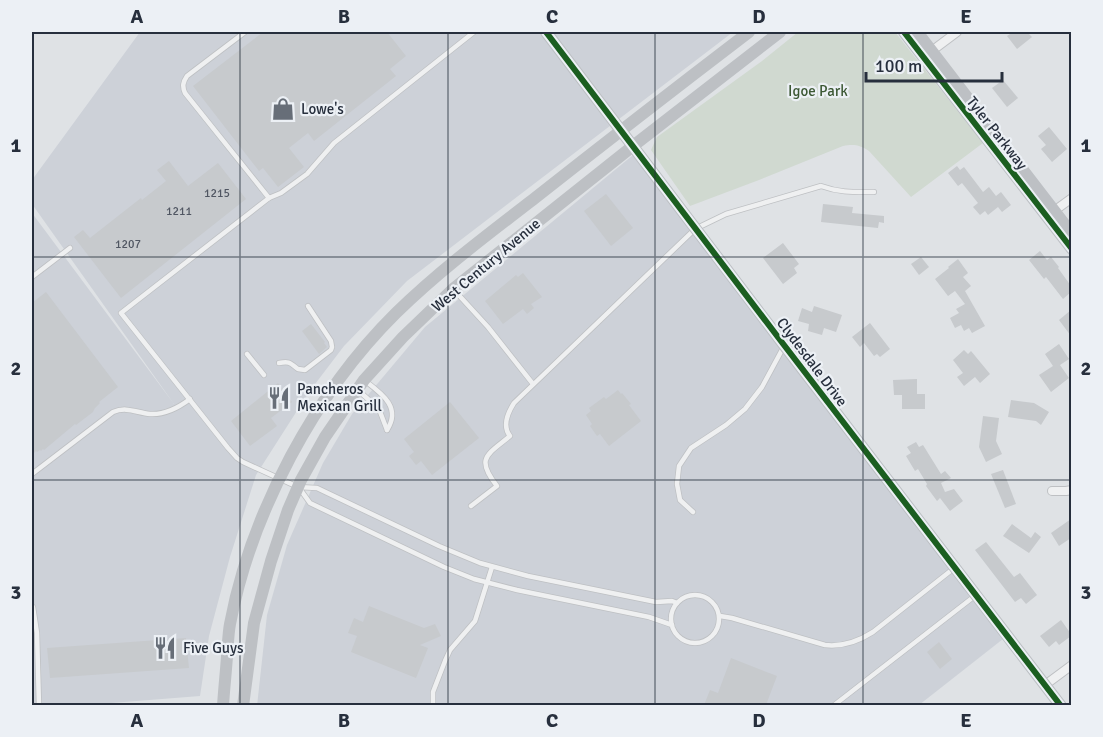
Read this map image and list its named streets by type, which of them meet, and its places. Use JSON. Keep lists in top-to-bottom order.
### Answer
{
  "streets": {
    "main road": ["Tyler Parkway", "West Century Avenue", "Clydesdale Drive"]
  },
  "crossings": [
    ["West Century Avenue", "Clydesdale Drive"]
  ],
  "parks": ["Igoe Park"],
  "places": {
    "shop": ["Lowe's"],
    "restaurant": ["Pancheros Mexican Grill", "Five Guys"]
  },
  "house_numbers": ["1215", "1211", "1207"],
  "scale_bar": "100 m",
  "grid": {
    "columns": [
      "A",
      "B",
      "C",
      "D",
      "E"
    ],
    "rows": ["1", "2", "3"]
  }
}
